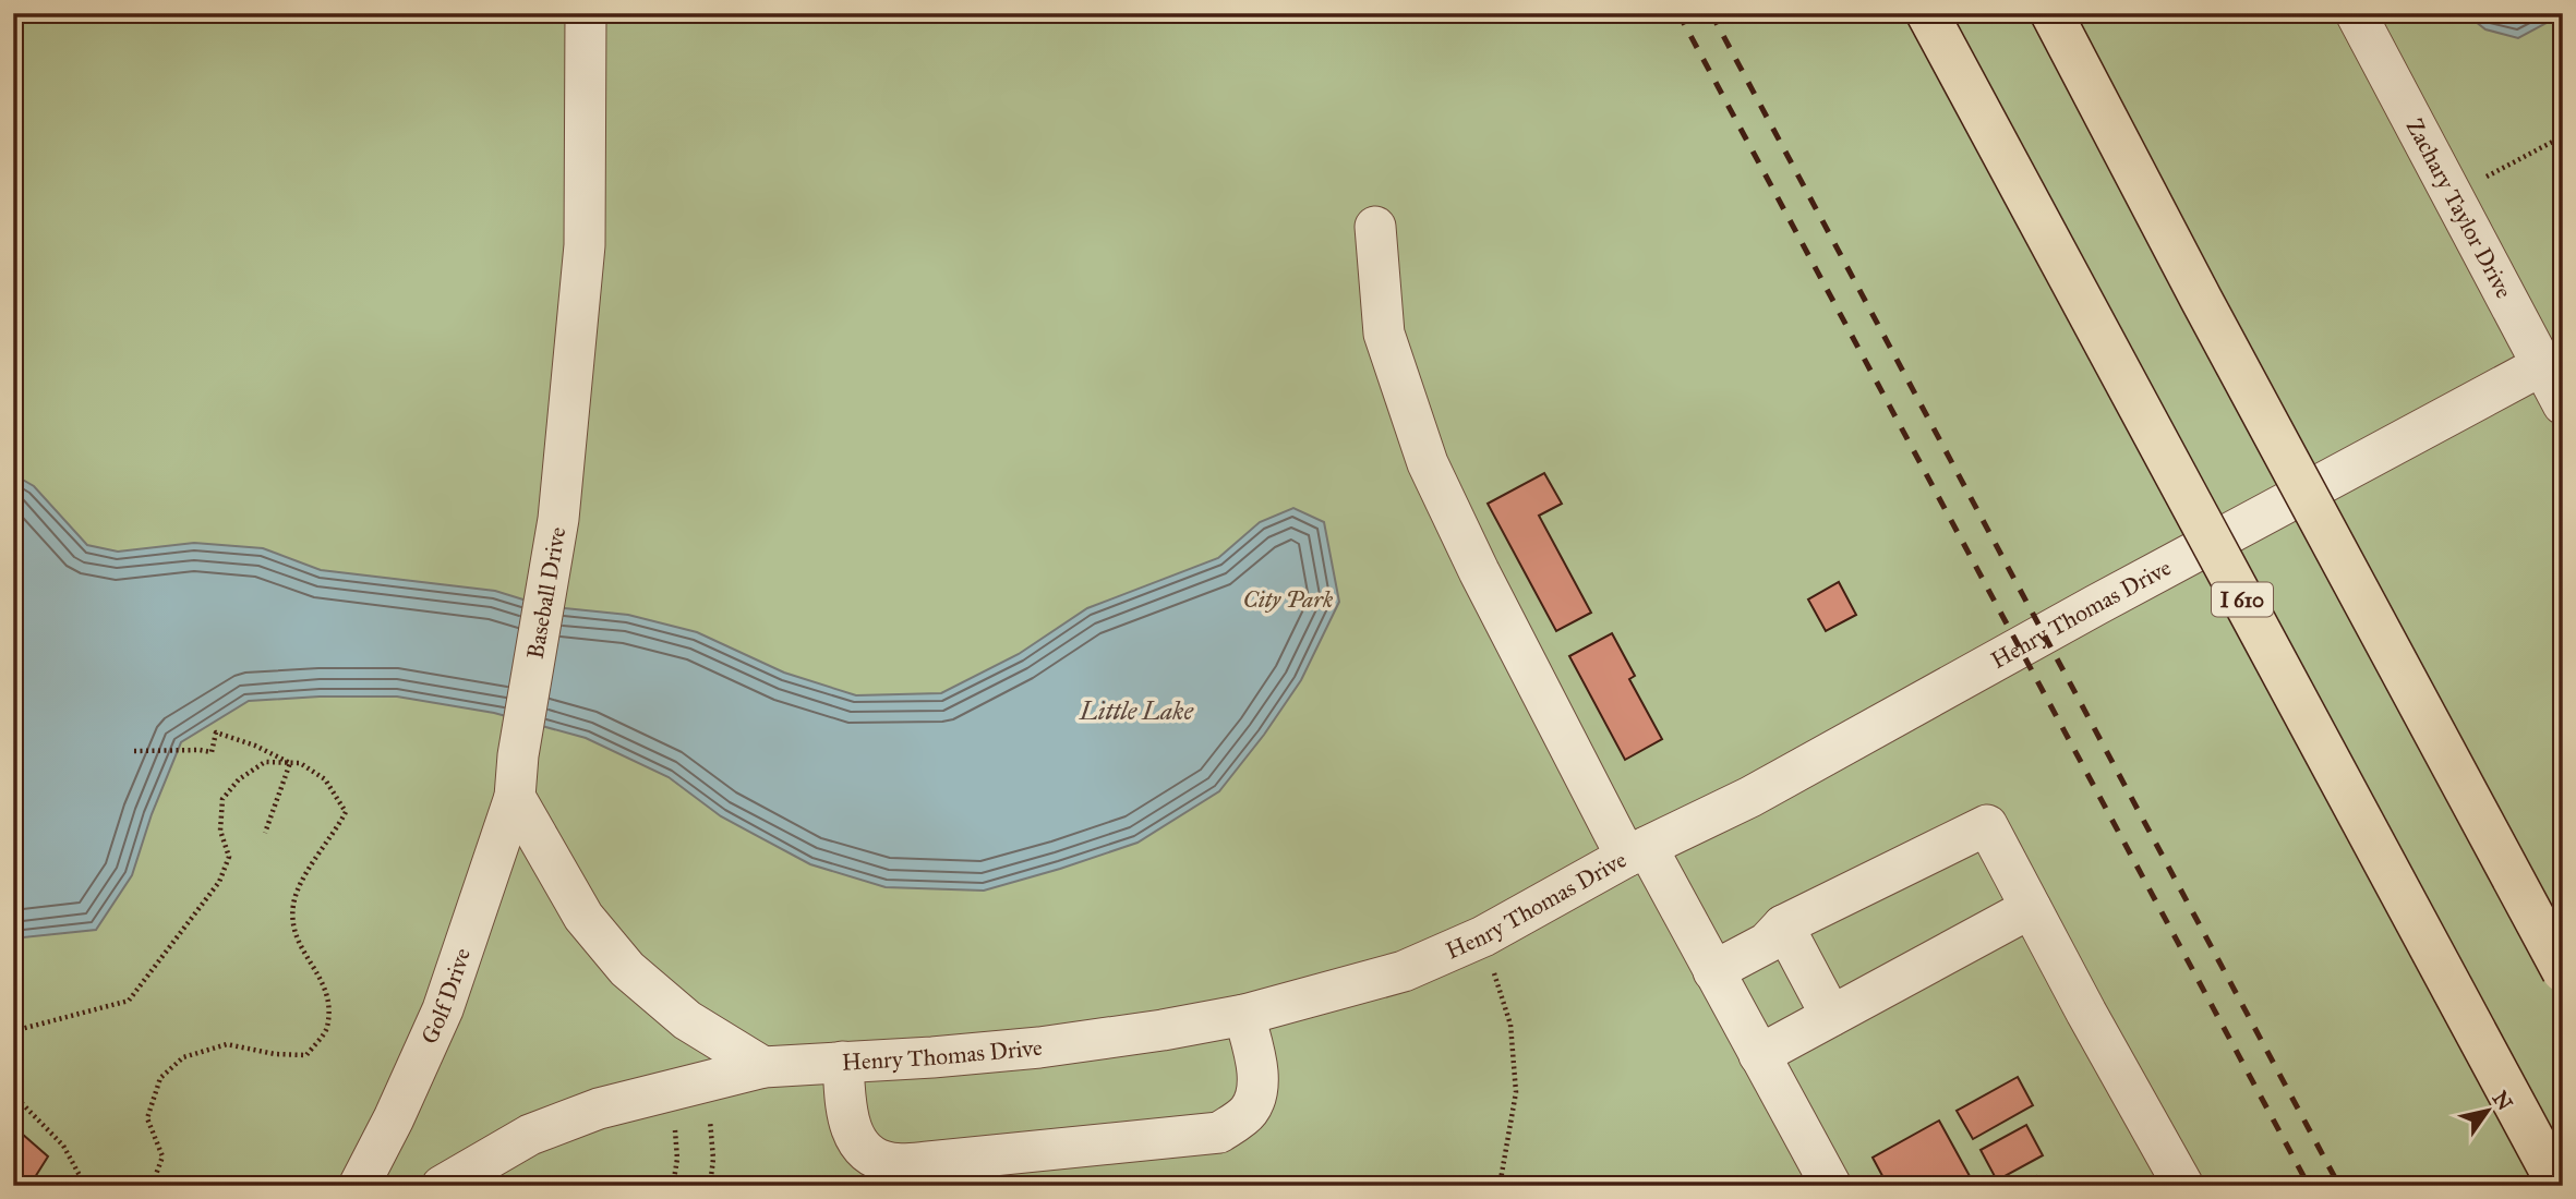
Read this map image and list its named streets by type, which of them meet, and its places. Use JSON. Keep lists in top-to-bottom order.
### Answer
{
  "streets": {
    "highway": ["I 610"],
    "street": [
      "Zachary Taylor Drive",
      "Baseball Drive",
      "Henry Thomas Drive",
      "Golf Drive"
    ]
  },
  "crossings": [
    ["Zachary Taylor Drive", "Henry Thomas Drive"],
    ["Baseball Drive", "Golf Drive"]
  ],
  "water": ["Little Lake"],
  "parks": ["City Park"],
  "north": "top right"
}
